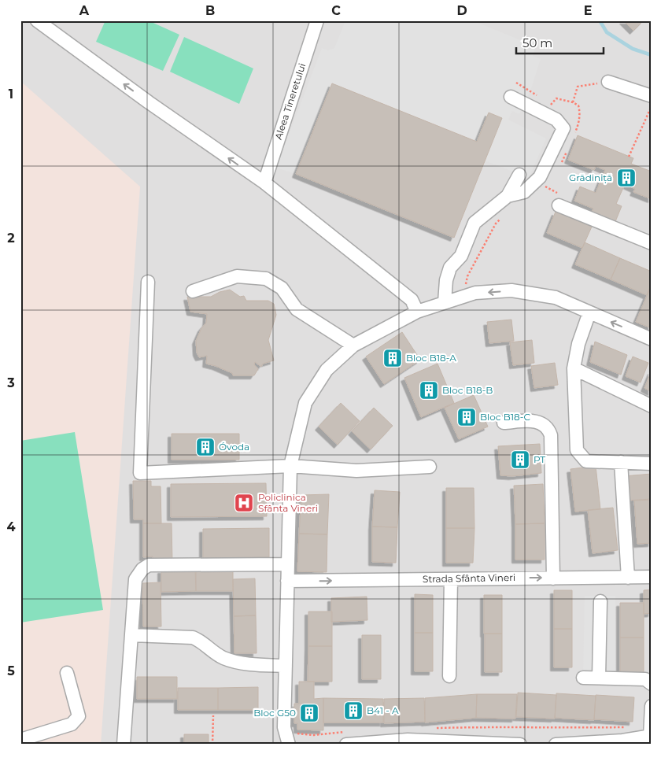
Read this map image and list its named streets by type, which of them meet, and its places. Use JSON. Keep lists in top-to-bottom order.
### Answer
{
  "streets": {
    "street": ["Aleea Tineretului", "Strada Sfânta Vineri"]
  },
  "places": {
    "building": [
      "Grădiniță",
      "Bloc B18-A",
      "Bloc B18-B",
      "Bloc B18-C",
      "Óvoda",
      "PT",
      "B41 - A",
      "Bloc G50"
    ],
    "hospital": ["Policlinica Sfânta Vineri"]
  },
  "scale_bar": "50 m",
  "grid": {
    "columns": [
      "A",
      "B",
      "C",
      "D",
      "E"
    ],
    "rows": [
      "1",
      "2",
      "3",
      "4",
      "5"
    ]
  }
}
